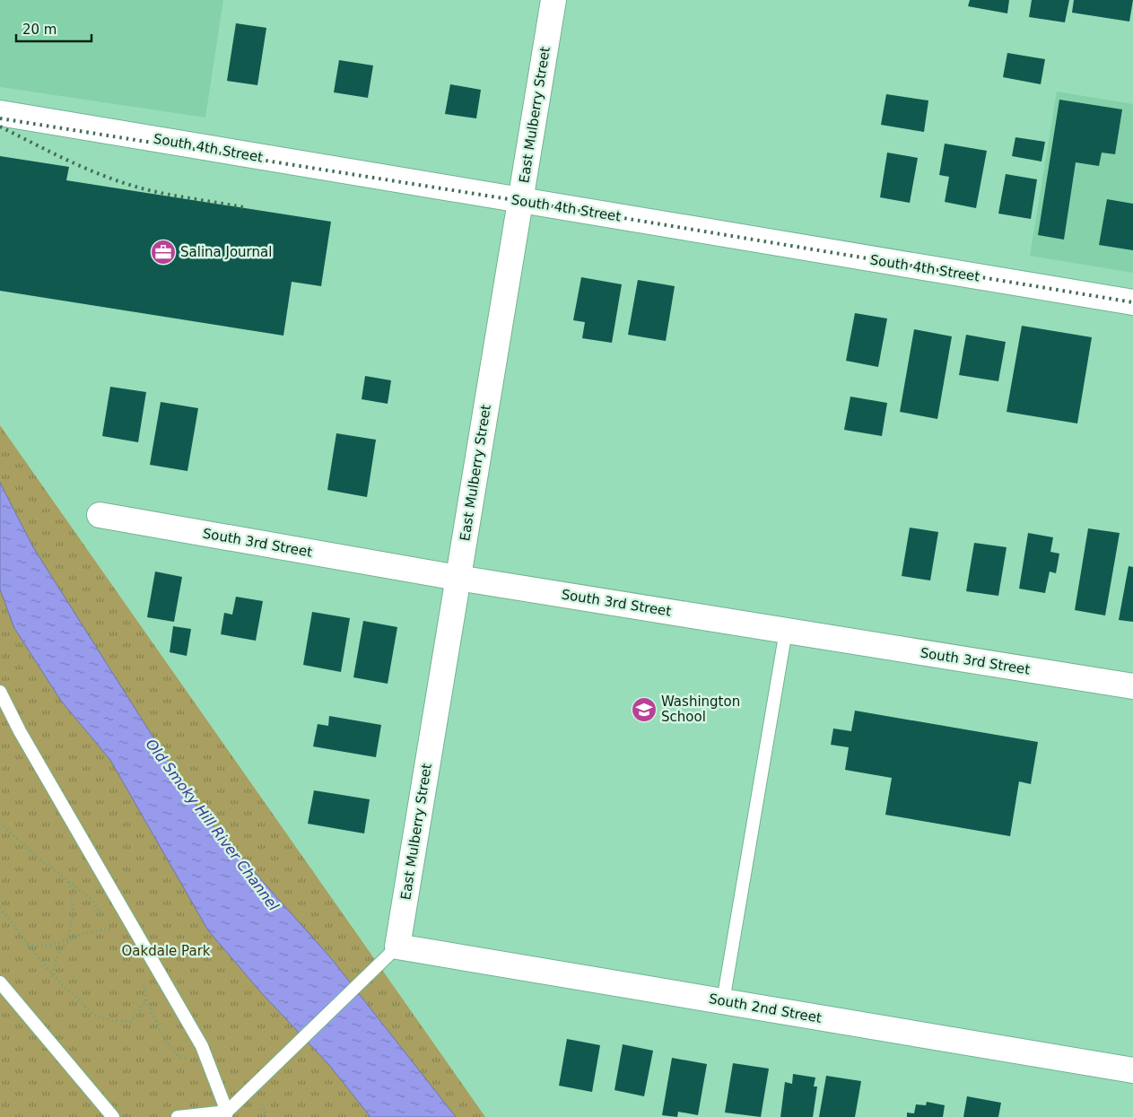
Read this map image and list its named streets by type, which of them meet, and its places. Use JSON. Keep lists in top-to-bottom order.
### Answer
{
  "streets": {
    "street": [
      "East Mulberry Street",
      "South 4th Street",
      "South 3rd Street",
      "South 2nd Street"
    ]
  },
  "crossings": [
    ["East Mulberry Street", "South 4th Street"],
    ["East Mulberry Street", "South 3rd Street"],
    ["East Mulberry Street", "South 2nd Street"]
  ],
  "water": ["Old Smoky Hill River Channel"],
  "parks": ["Oakdale Park"],
  "places": {
    "office": ["Salina Journal"],
    "school or university": ["Washington School"]
  },
  "scale_bar": "20 m"
}
